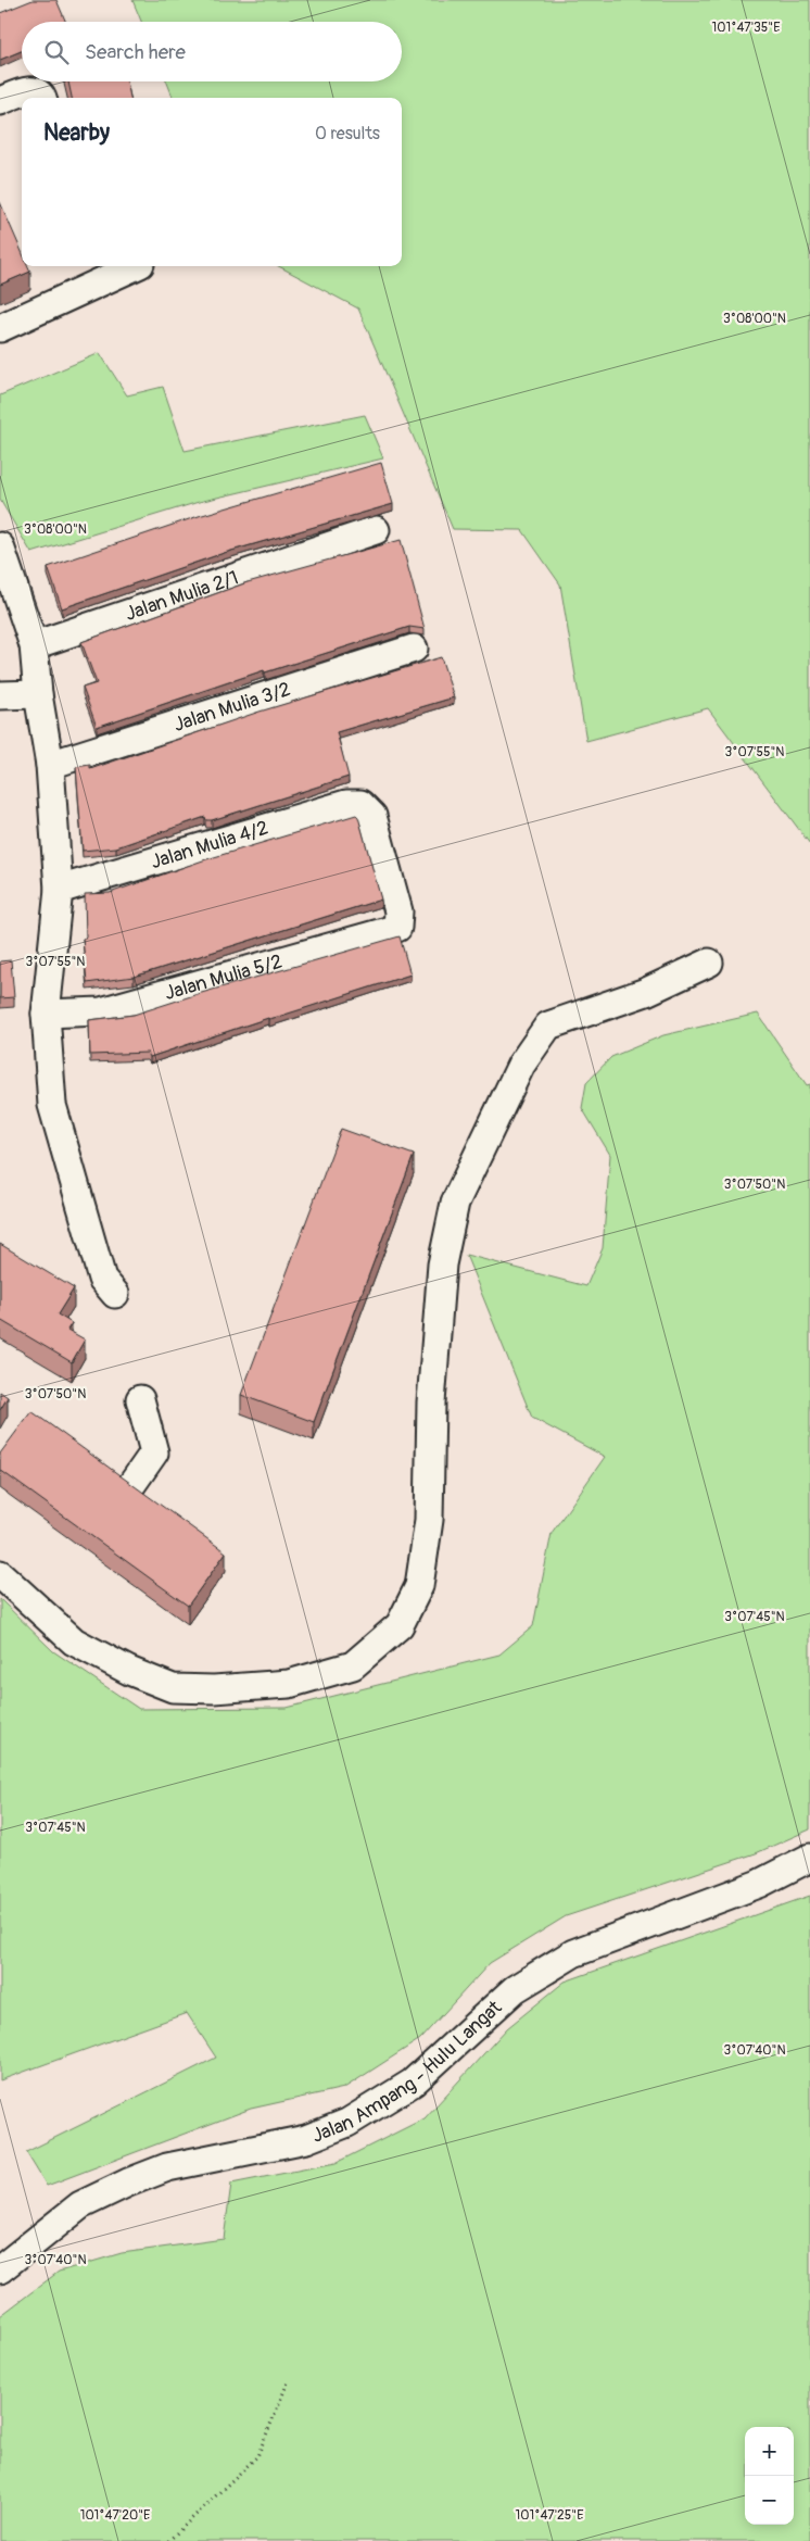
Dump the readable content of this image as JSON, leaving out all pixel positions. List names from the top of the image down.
{
  "streets": {
    "street": [
      "Jalan Mulia 2/1",
      "Jalan Mulia 3/2",
      "Jalan Mulia 4/2",
      "Jalan Mulia 5/2",
      "Jalan Ampang - Hulu Langat"
    ]
  },
  "crossings": [
    ["Jalan Mulia 4/2", "Jalan Mulia 5/2"]
  ],
  "page": {
    "search": "Search here",
    "heading": ["Nearby", "0 results"],
    "map_buttons": ["+", "−"]
  },
  "coordinates": [
    "101°47'35\"E",
    "3°08'00\"N",
    "3°07'55\"N",
    "3°07'50\"N",
    "3°07'45\"N",
    "3°07'40\"N",
    "101°47'20\"E",
    "101°47'25\"E"
  ]
}
